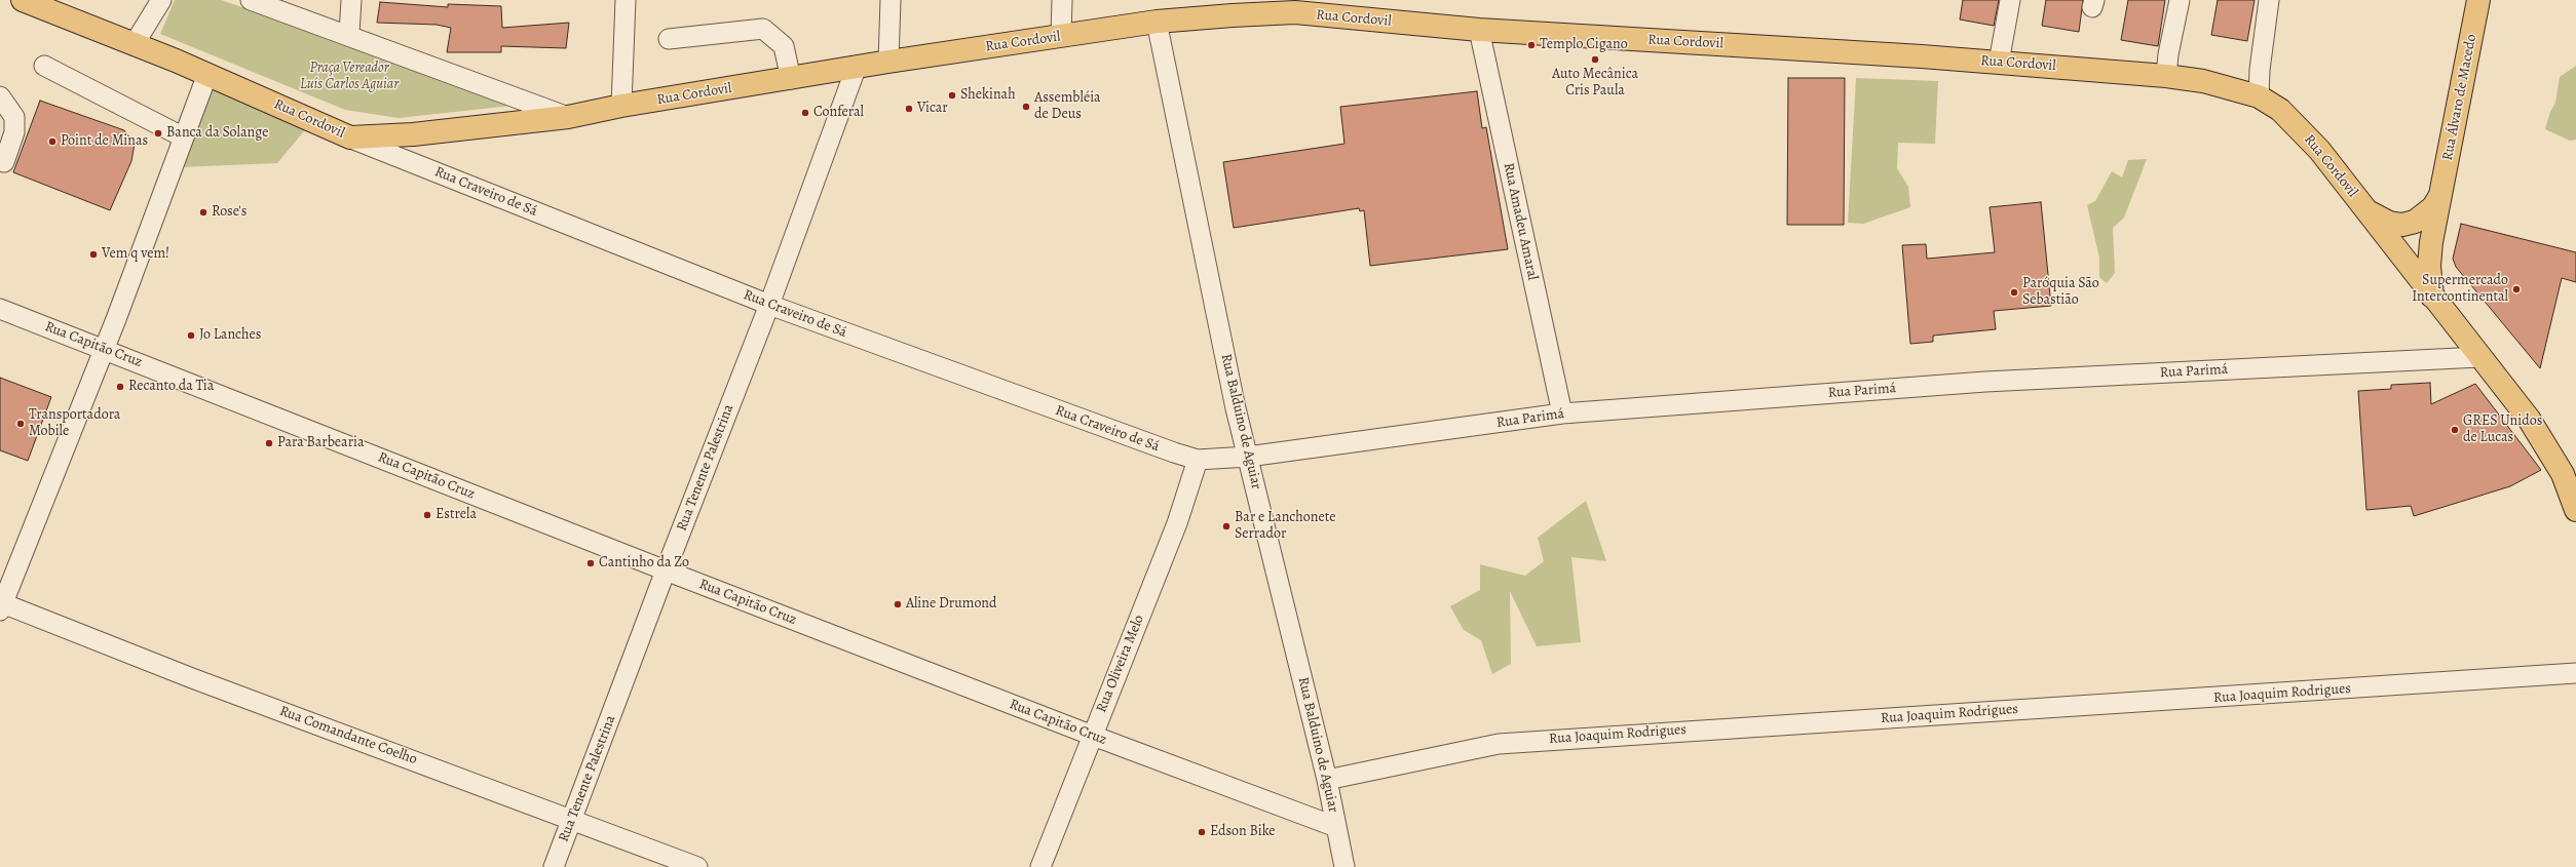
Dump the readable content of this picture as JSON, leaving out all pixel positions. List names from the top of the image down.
{
  "streets": {
    "main road": ["Rua Cordovil", "Rua Álvaro de Macedo"],
    "street": [
      "Rua Craveiro de Sá",
      "Rua Amadeu Amaral",
      "Rua Capitão Cruz",
      "Rua Parimá",
      "Rua Balduino de Aguiar",
      "Rua Tenente Palestrina",
      "Rua Oliveira Melo",
      "Rua Joaquim Rodrigues",
      "Rua Comandante Coelho"
    ]
  },
  "crossings": [
    ["Rua Cordovil", "Rua Álvaro de Macedo"],
    ["Rua Cordovil", "Rua Craveiro de Sá"],
    ["Rua Cordovil", "Rua Amadeu Amaral"],
    ["Rua Cordovil", "Rua Parimá"],
    ["Rua Cordovil", "Rua Balduino de Aguiar"],
    ["Rua Cordovil", "Rua Tenente Palestrina"],
    ["Rua Craveiro de Sá", "Rua Parimá"],
    ["Rua Craveiro de Sá", "Rua Balduino de Aguiar"],
    ["Rua Craveiro de Sá", "Rua Tenente Palestrina"],
    ["Rua Craveiro de Sá", "Rua Oliveira Melo"],
    ["Rua Amadeu Amaral", "Rua Parimá"],
    ["Rua Capitão Cruz", "Rua Balduino de Aguiar"],
    ["Rua Capitão Cruz", "Rua Tenente Palestrina"],
    ["Rua Capitão Cruz", "Rua Oliveira Melo"],
    ["Rua Parimá", "Rua Balduino de Aguiar"],
    ["Rua Balduino de Aguiar", "Rua Joaquim Rodrigues"],
    ["Rua Tenente Palestrina", "Rua Comandante Coelho"]
  ],
  "parks": ["Praça Vereador Luís Carlos Aguiar"],
  "places": [
    "Templo Cigano",
    "Auto Mecânica Cris Paula",
    "Shekinah",
    "Assembléia de Deus",
    "Vicar",
    "Conferal",
    "Banca da Solange",
    "Point de Minas",
    "Rose's",
    "Vem q vem!",
    "Supermercado Intercontinental",
    "Paróquia São Sebastião",
    "Jo Lanches",
    "Recanto da Tia",
    "Transportadora Mobile",
    "GRES Unidos de Lucas",
    "Para Barbearia",
    "Estrela",
    "Bar e Lanchonete Serrador",
    "Cantinho da Zo",
    "Aline Drumond",
    "Edson Bike"
  ]
}
